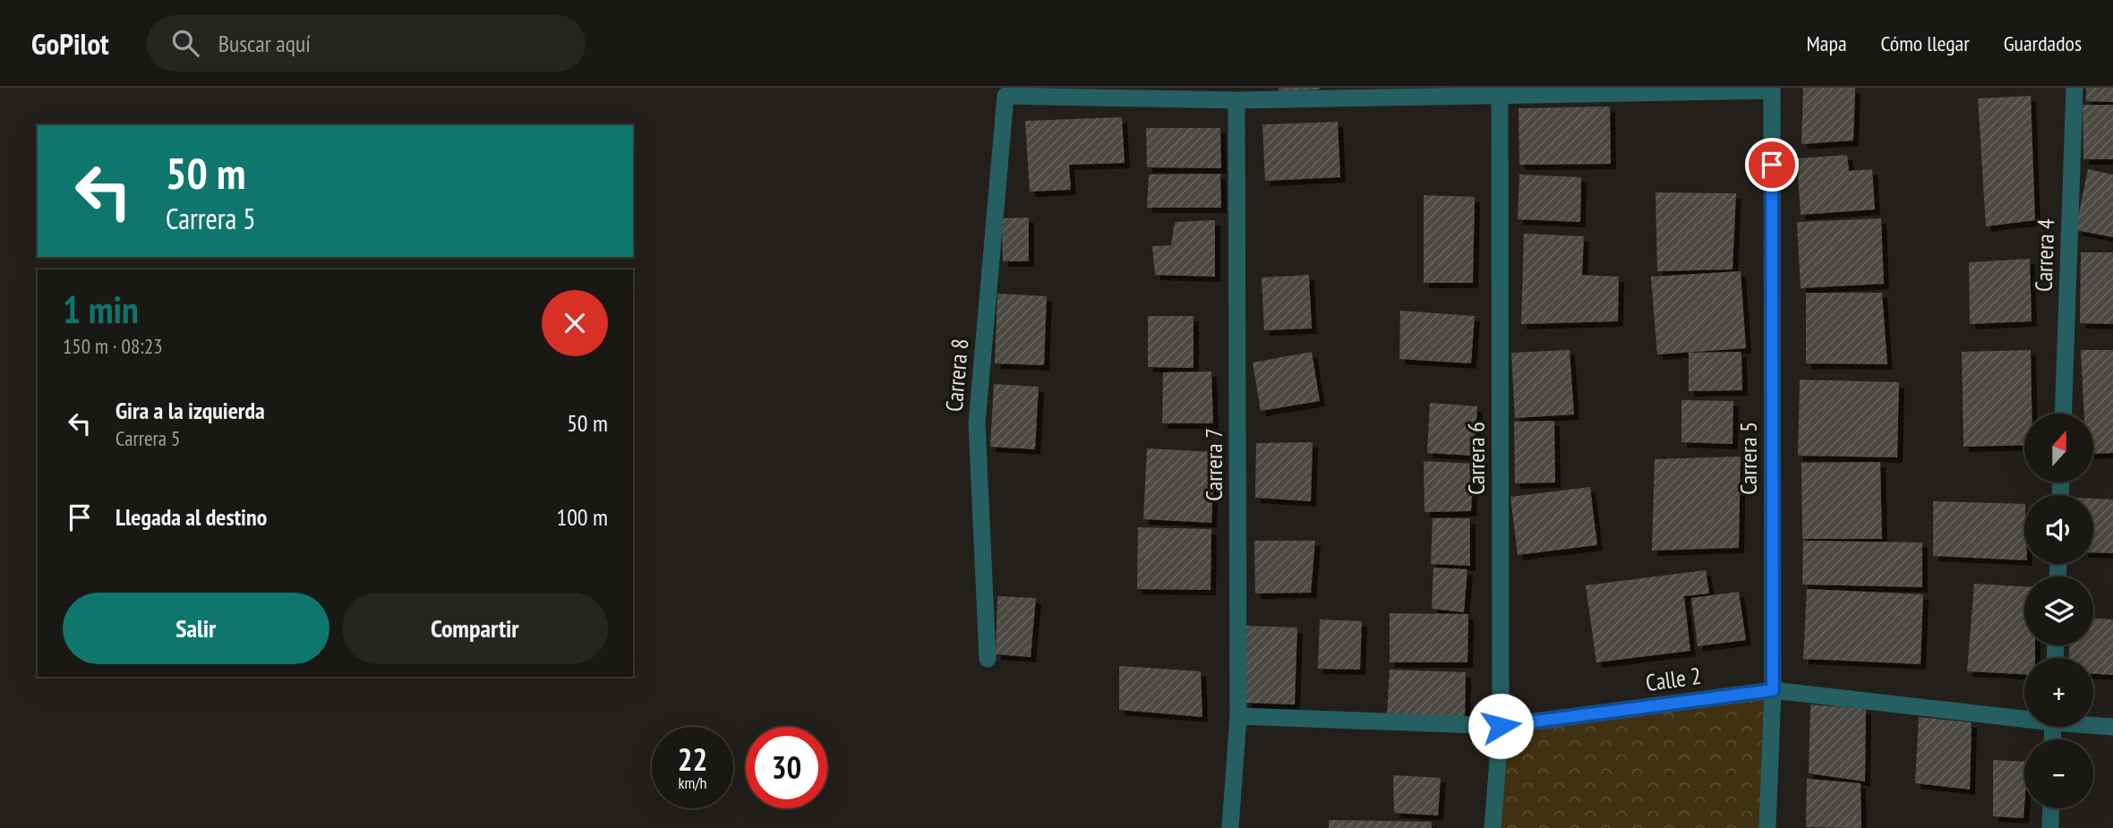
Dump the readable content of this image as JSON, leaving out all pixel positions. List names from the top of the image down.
{
  "streets": {
    "street": [
      "Carrera 4",
      "Carrera 8",
      "Carrera 6",
      "Carrera 5",
      "Carrera 7",
      "Calle 2"
    ]
  },
  "crossings": [
    ["Carrera 8", "Carrera 7"],
    ["Carrera 6", "Calle 2"],
    ["Carrera 5", "Calle 2"],
    ["Carrera 7", "Calle 2"]
  ],
  "north": "top",
  "page": {
    "header": "GoPilot",
    "search": "Buscar aquí",
    "nav": ["Mapa", "Cómo llegar", "Guardados"],
    "turn": ["50 m", "Carrera 5"],
    "heading": ["1 min", "150 m · 08:23"],
    "list": [
      {
        "name": "Gira a la izquierda",
        "note": "Carrera 5",
        "value": "50 m"
      },
      {
        "name": "Llegada al destino",
        "value": "100 m"
      }
    ],
    "map_buttons": ["+", "−"],
    "buttons": ["Salir", "Compartir"],
    "speed": "22 km/h",
    "limit": "30"
  }
}
